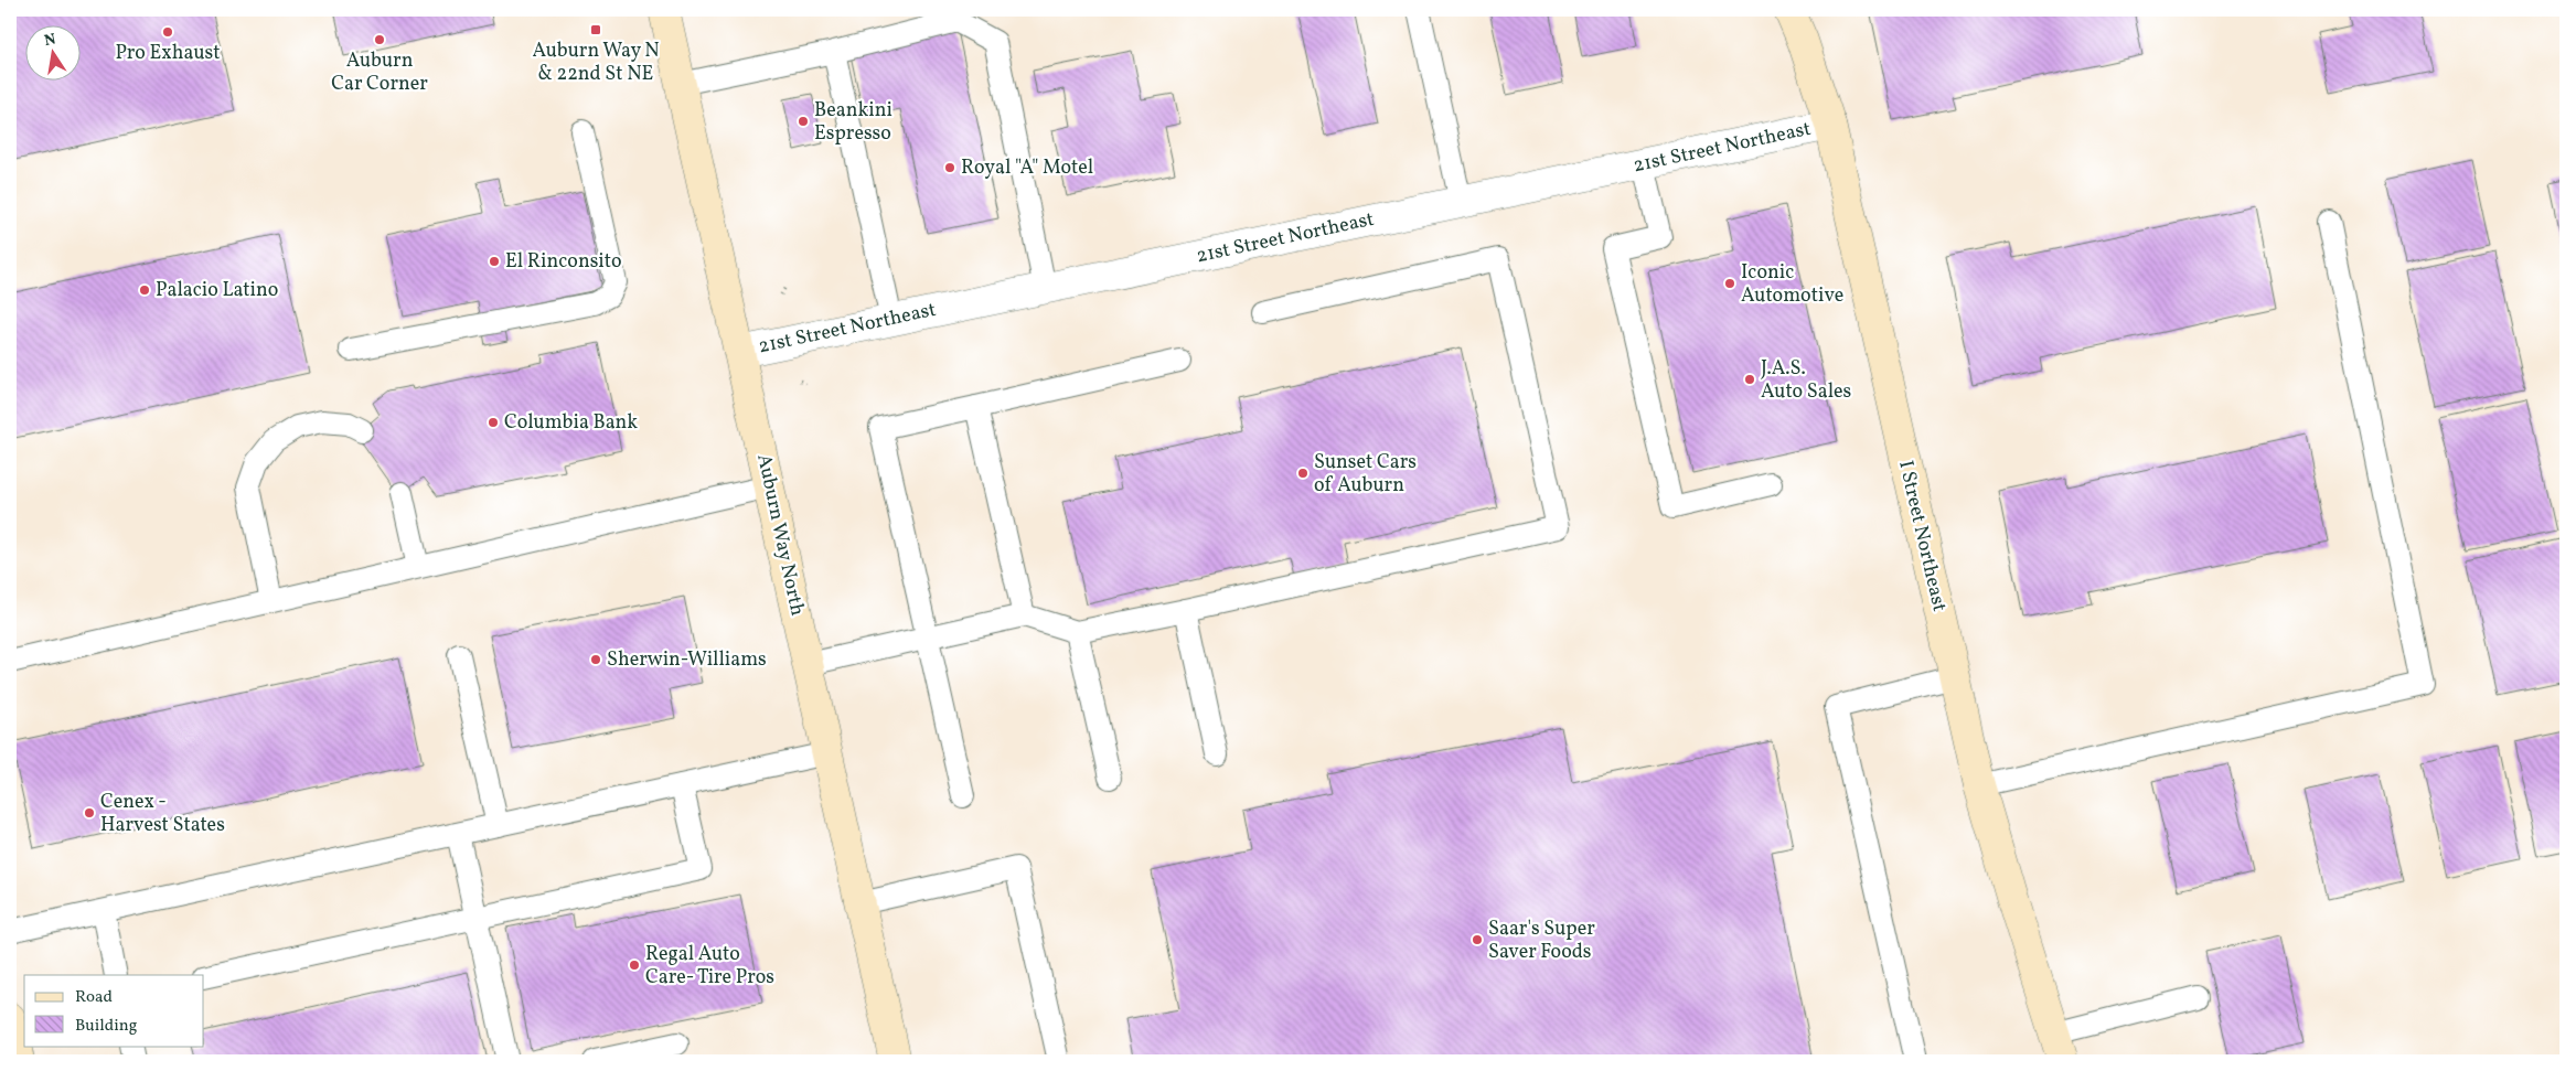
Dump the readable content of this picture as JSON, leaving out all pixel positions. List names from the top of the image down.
{
  "streets": {
    "street": ["21st Street Northeast", "Auburn Way North", "I Street Northeast"]
  },
  "crossings": [
    ["21st Street Northeast", "Auburn Way North"],
    ["21st Street Northeast", "I Street Northeast"]
  ],
  "places": {
    "transit": ["Auburn Way N & 22nd St NE"],
    "other": [
      "Pro Exhaust",
      "Auburn Car Corner",
      "Beankini Espresso",
      "Royal \"A\" Motel",
      "El Rinconsito",
      "Iconic Automotive",
      "Palacio Latino",
      "J.A.S. Auto Sales",
      "Columbia Bank",
      "Sunset Cars of Auburn",
      "Sherwin-Williams",
      "Cenex - Harvest States",
      "Saar's Super Saver Foods",
      "Regal Auto Care- Tire Pros"
    ]
  },
  "legend": ["Road", "Building"],
  "north": "top"
}
